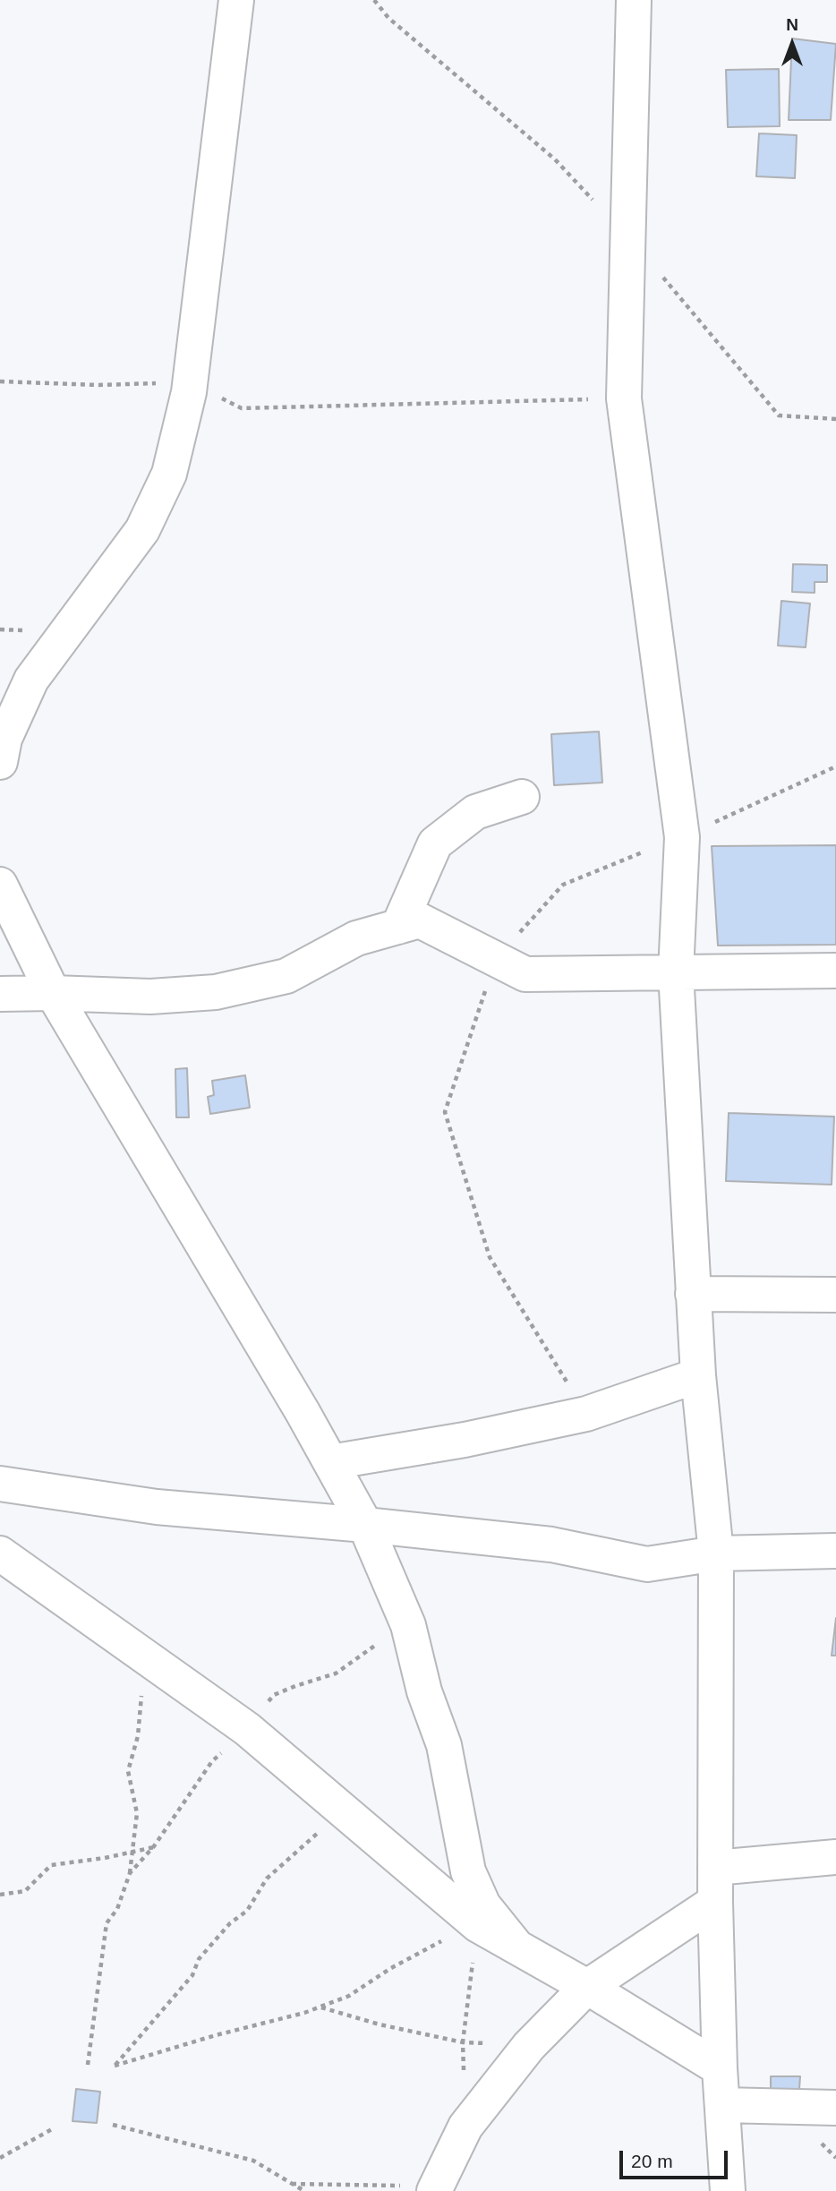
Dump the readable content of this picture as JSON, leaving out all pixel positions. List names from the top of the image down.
{
  "scale_bar": "20 m",
  "north": "top"
}
